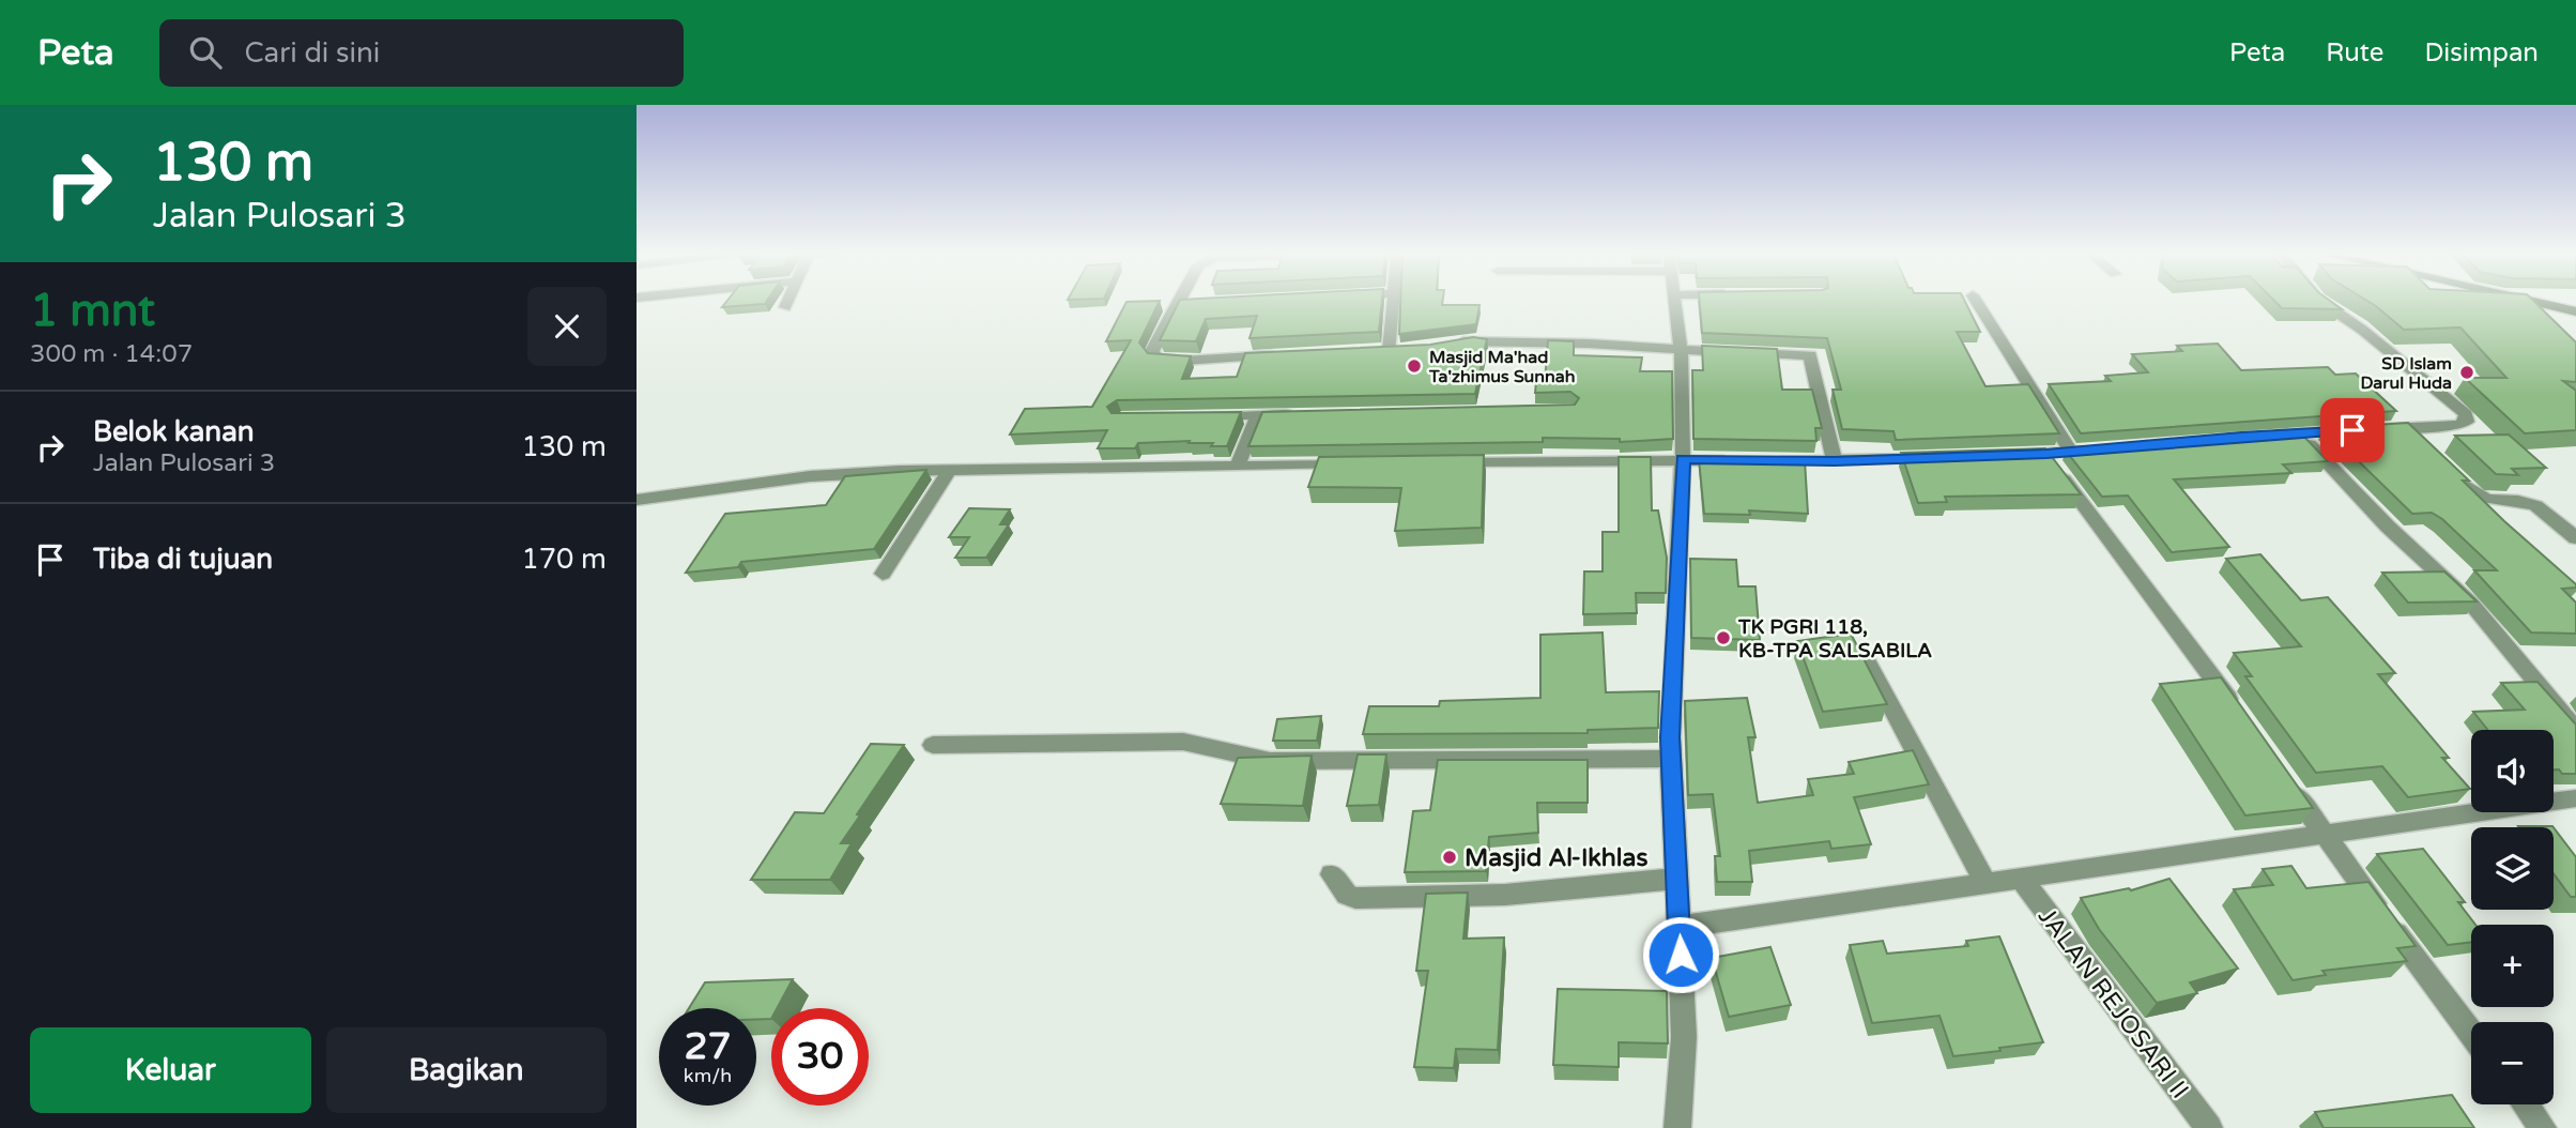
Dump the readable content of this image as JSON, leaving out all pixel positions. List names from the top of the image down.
{
  "streets": {
    "street": ["JALAN REJOSARI II"]
  },
  "places": [
    "Masjid Ma'had Ta'zhimus Sunnah",
    "SD Islam Darul Huda",
    "TK PGRI 118, KB-TPA SALSABILA",
    "Masjid Al-Ikhlas"
  ],
  "page": {
    "header": "Peta",
    "search": "Cari di sini",
    "nav": ["Peta", "Rute", "Disimpan"],
    "turn": ["130 m", "Jalan Pulosari 3"],
    "heading": ["1 mnt", "300 m · 14:07"],
    "list": [
      {
        "name": "Belok kanan",
        "note": "Jalan Pulosari 3",
        "value": "130 m"
      },
      {
        "name": "Tiba di tujuan",
        "value": "170 m"
      }
    ],
    "map_buttons": ["+", "−"],
    "speed": "27 km/h",
    "limit": "30",
    "buttons": ["Keluar", "Bagikan"]
  }
}
